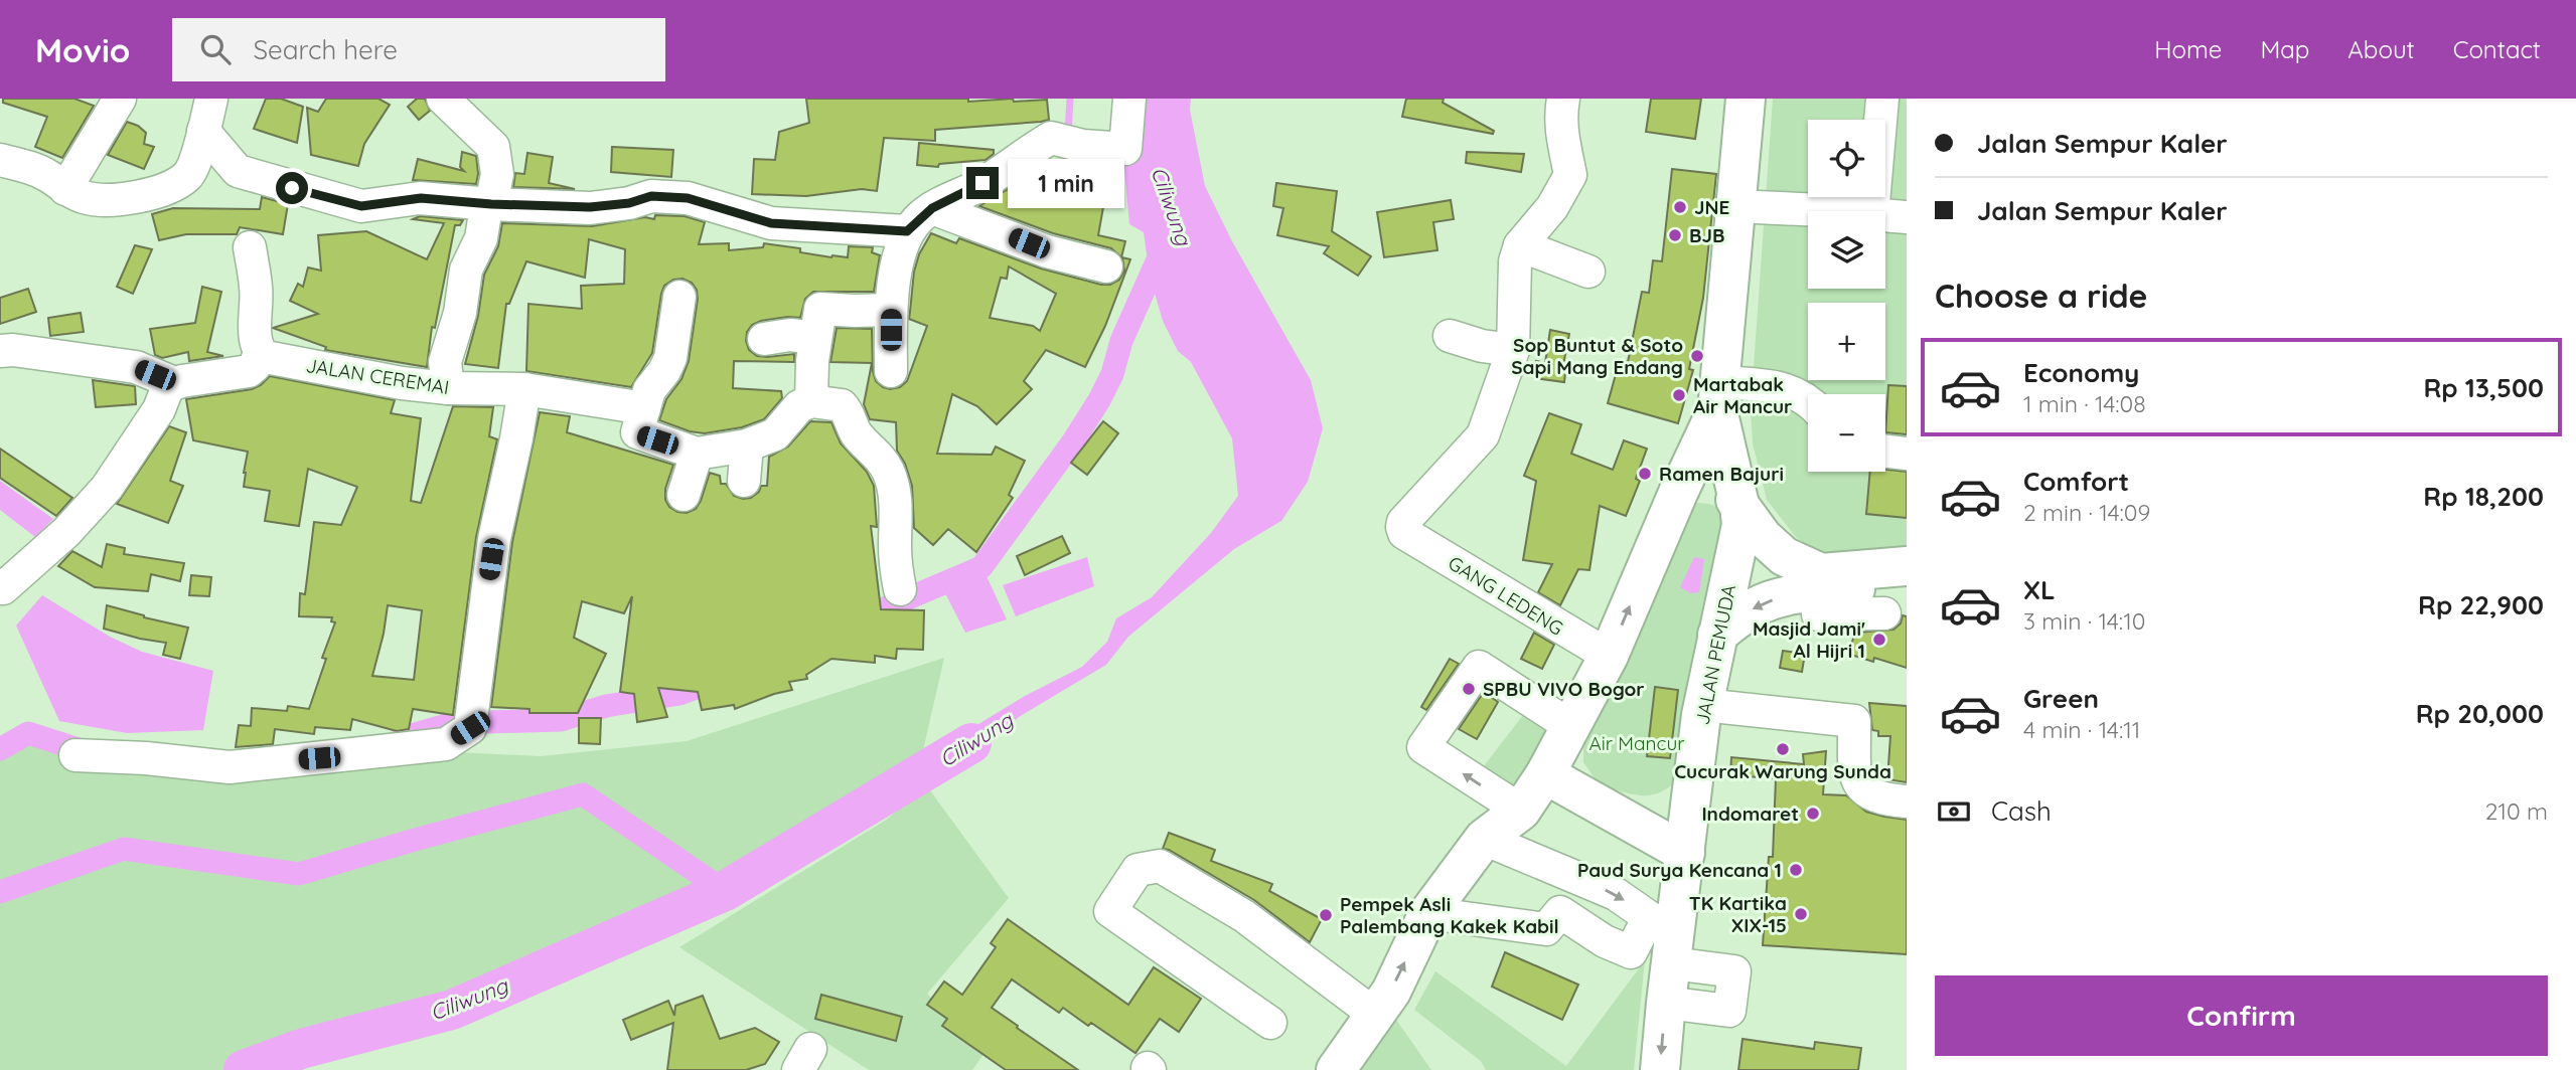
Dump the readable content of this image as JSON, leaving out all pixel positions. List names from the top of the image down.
{
  "streets": {
    "main road": ["JALAN PEMUDA"],
    "street": ["JALAN CEREMAI", "GANG LEDENG"]
  },
  "water": ["Ciliwung"],
  "parks": ["Air Mancur"],
  "places": [
    "JNE",
    "BJB",
    "Sop Buntut & Soto Sapi Mang Endang",
    "Martabak Air Mancur",
    "Ramen Bajuri",
    "Masjid Jami' Al Hijri 1",
    "SPBU VIVO Bogor",
    "Cucurak Warung Sunda",
    "Indomaret",
    "Paud Surya Kencana 1",
    "TK Kartika XIX-15",
    "Pempek Asli Palembang Kakek Kabil"
  ],
  "page": {
    "header": "Movio",
    "search": "Search here",
    "nav": [
      "Home",
      "Map",
      "About",
      "Contact"
    ],
    "banner": ["Jalan Sempur Kaler", "Jalan Sempur Kaler"],
    "map_buttons": ["+", "−"],
    "bubble": "1 min",
    "heading": "Choose a ride",
    "list": [
      {
        "name": "Economy",
        "note": "1 min · 14:08",
        "value": "Rp 13,500"
      },
      {
        "name": "Comfort",
        "note": "2 min · 14:09",
        "value": "Rp 18,200"
      },
      {
        "name": "XL",
        "note": "3 min · 14:10",
        "value": "Rp 22,900"
      },
      {
        "name": "Green",
        "note": "4 min · 14:11",
        "value": "Rp 20,000"
      }
    ],
    "pay": ["Cash", "210 m"],
    "buttons": "Confirm"
  }
}
